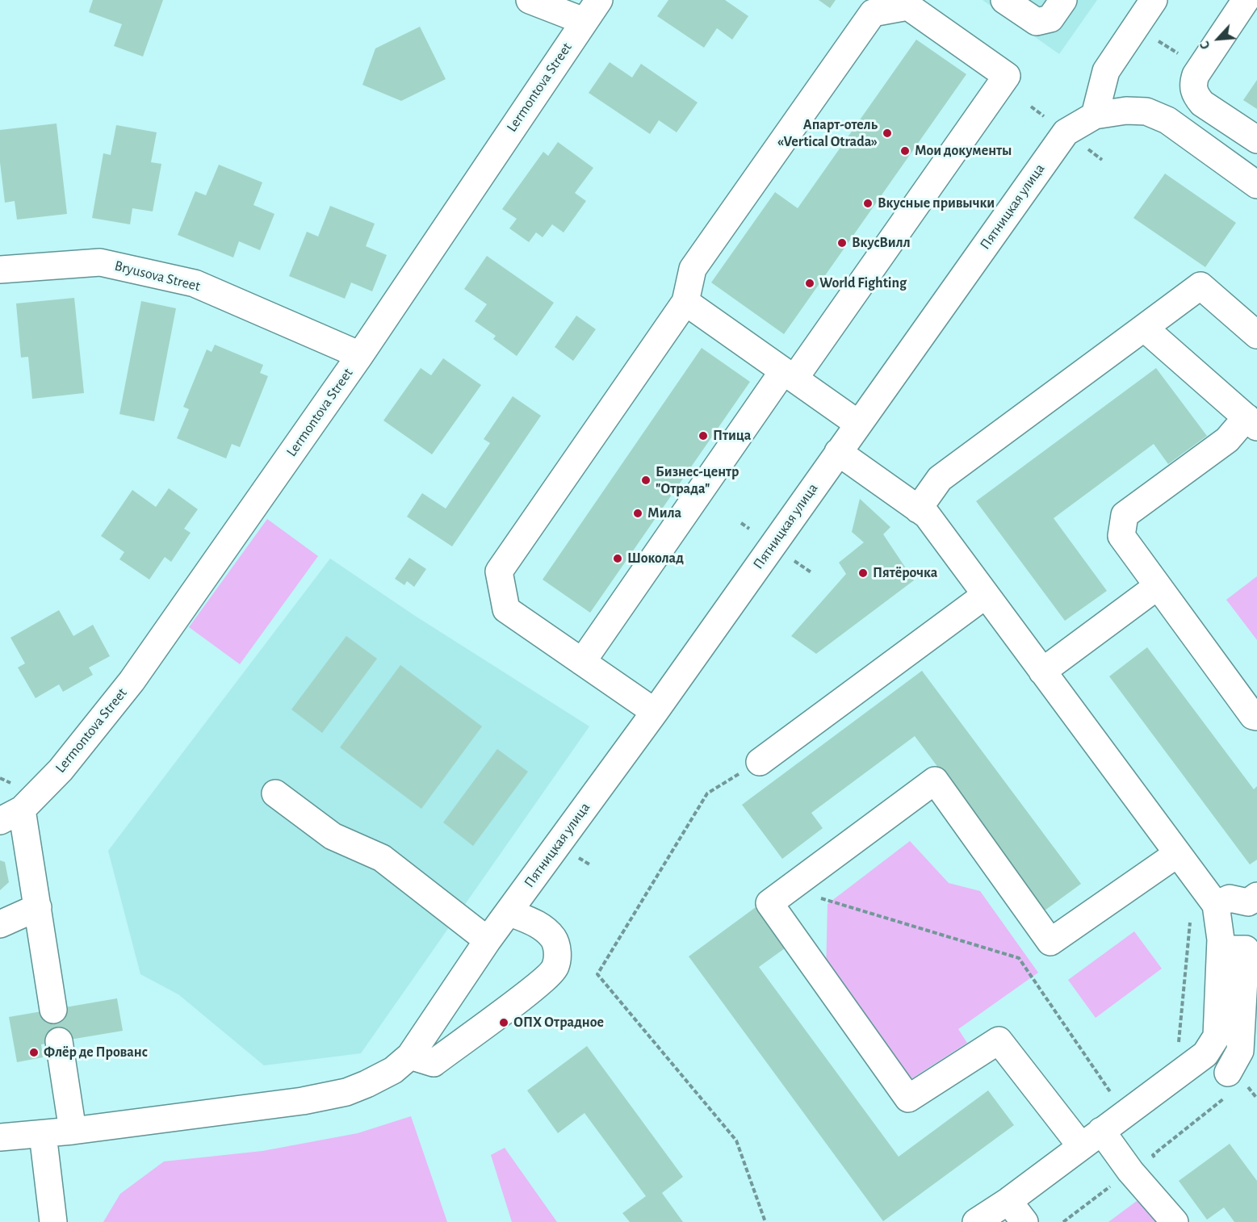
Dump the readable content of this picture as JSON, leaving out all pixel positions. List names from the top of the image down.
{
  "streets": {
    "street": ["Lermontova Street", "Пятницкая улица", "Bryusova Street"]
  },
  "crossings": [
    ["Lermontova Street", "Bryusova Street"]
  ],
  "places": [
    "Апарт-отель «Vertical Otrada»",
    "Мои документы",
    "Вкусные привычки",
    "ВкусВилл",
    "World Fighting",
    "Птица",
    "Бизнес-центр \"Отрада\"",
    "Мила",
    "Шоколад",
    "Пятёрочка",
    "ОПХ Отрадное",
    "Флёр де Прованс"
  ],
  "north": "bottom left"
}
